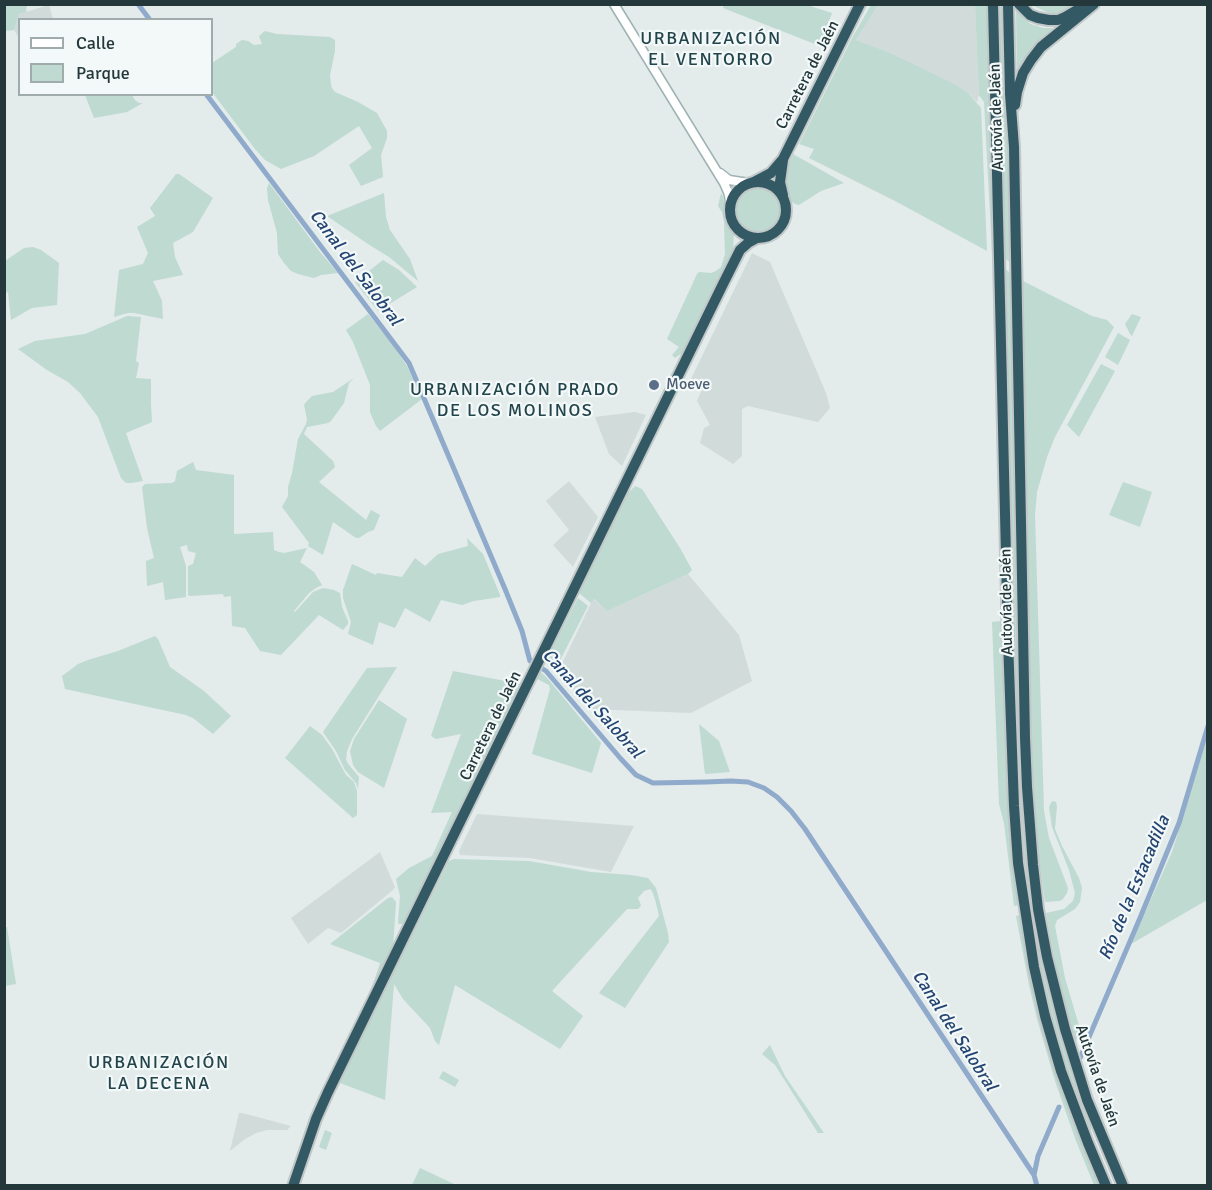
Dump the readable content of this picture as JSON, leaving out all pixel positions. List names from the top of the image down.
{
  "streets": {
    "highway": ["Carretera de Jaén", "Autovía de Jaén"]
  },
  "districts": ["URBANIZACIÓN EL VENTORRO", "URBANIZACIÓN PRADO DE LOS MOLINOS", "URBANIZACIÓN LA DECENA"],
  "water": ["Canal del Salobral", "Río de la Estacadilla"],
  "places": ["Moeve"],
  "legend": ["Calle", "Parque"]
}
